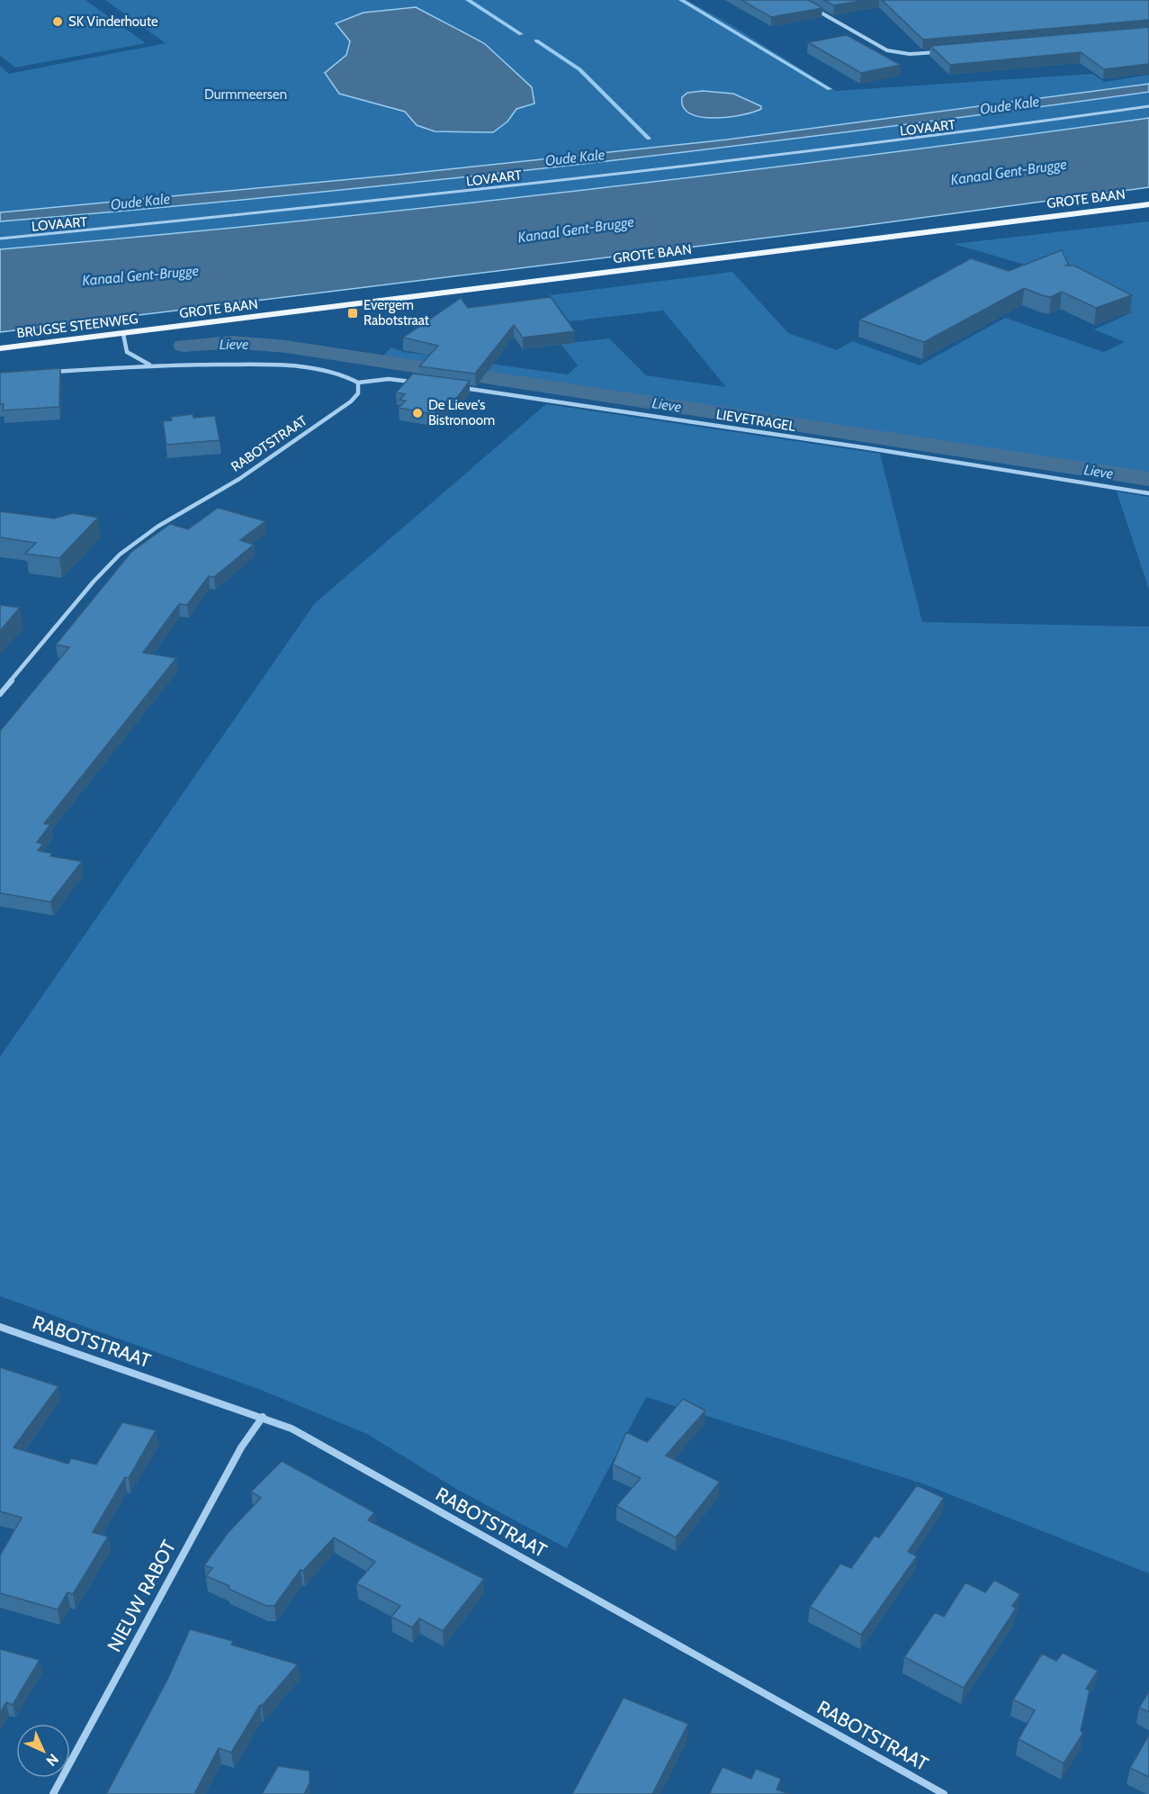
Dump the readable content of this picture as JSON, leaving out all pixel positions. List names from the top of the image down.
{
  "streets": {
    "main road": ["GROTE BAAN", "BRUGSE STEENWEG"],
    "street": ["LIEVETRAGEL", "RABOTSTRAAT", "NIEUW RABOT"],
    "lane": ["LOVAART"]
  },
  "crossings": [
    ["GROTE BAAN", "BRUGSE STEENWEG"],
    ["RABOTSTRAAT", "NIEUW RABOT"]
  ],
  "water": ["Oude Kale", "Kanaal Gent-Brugge", "Lieve"],
  "parks": ["Durmmeersen"],
  "places": {
    "other": ["SK Vinderhoute", "De Lieve's Bistronoom"],
    "transit": ["Evergem Rabotstraat"]
  },
  "north": "bottom right"
}
